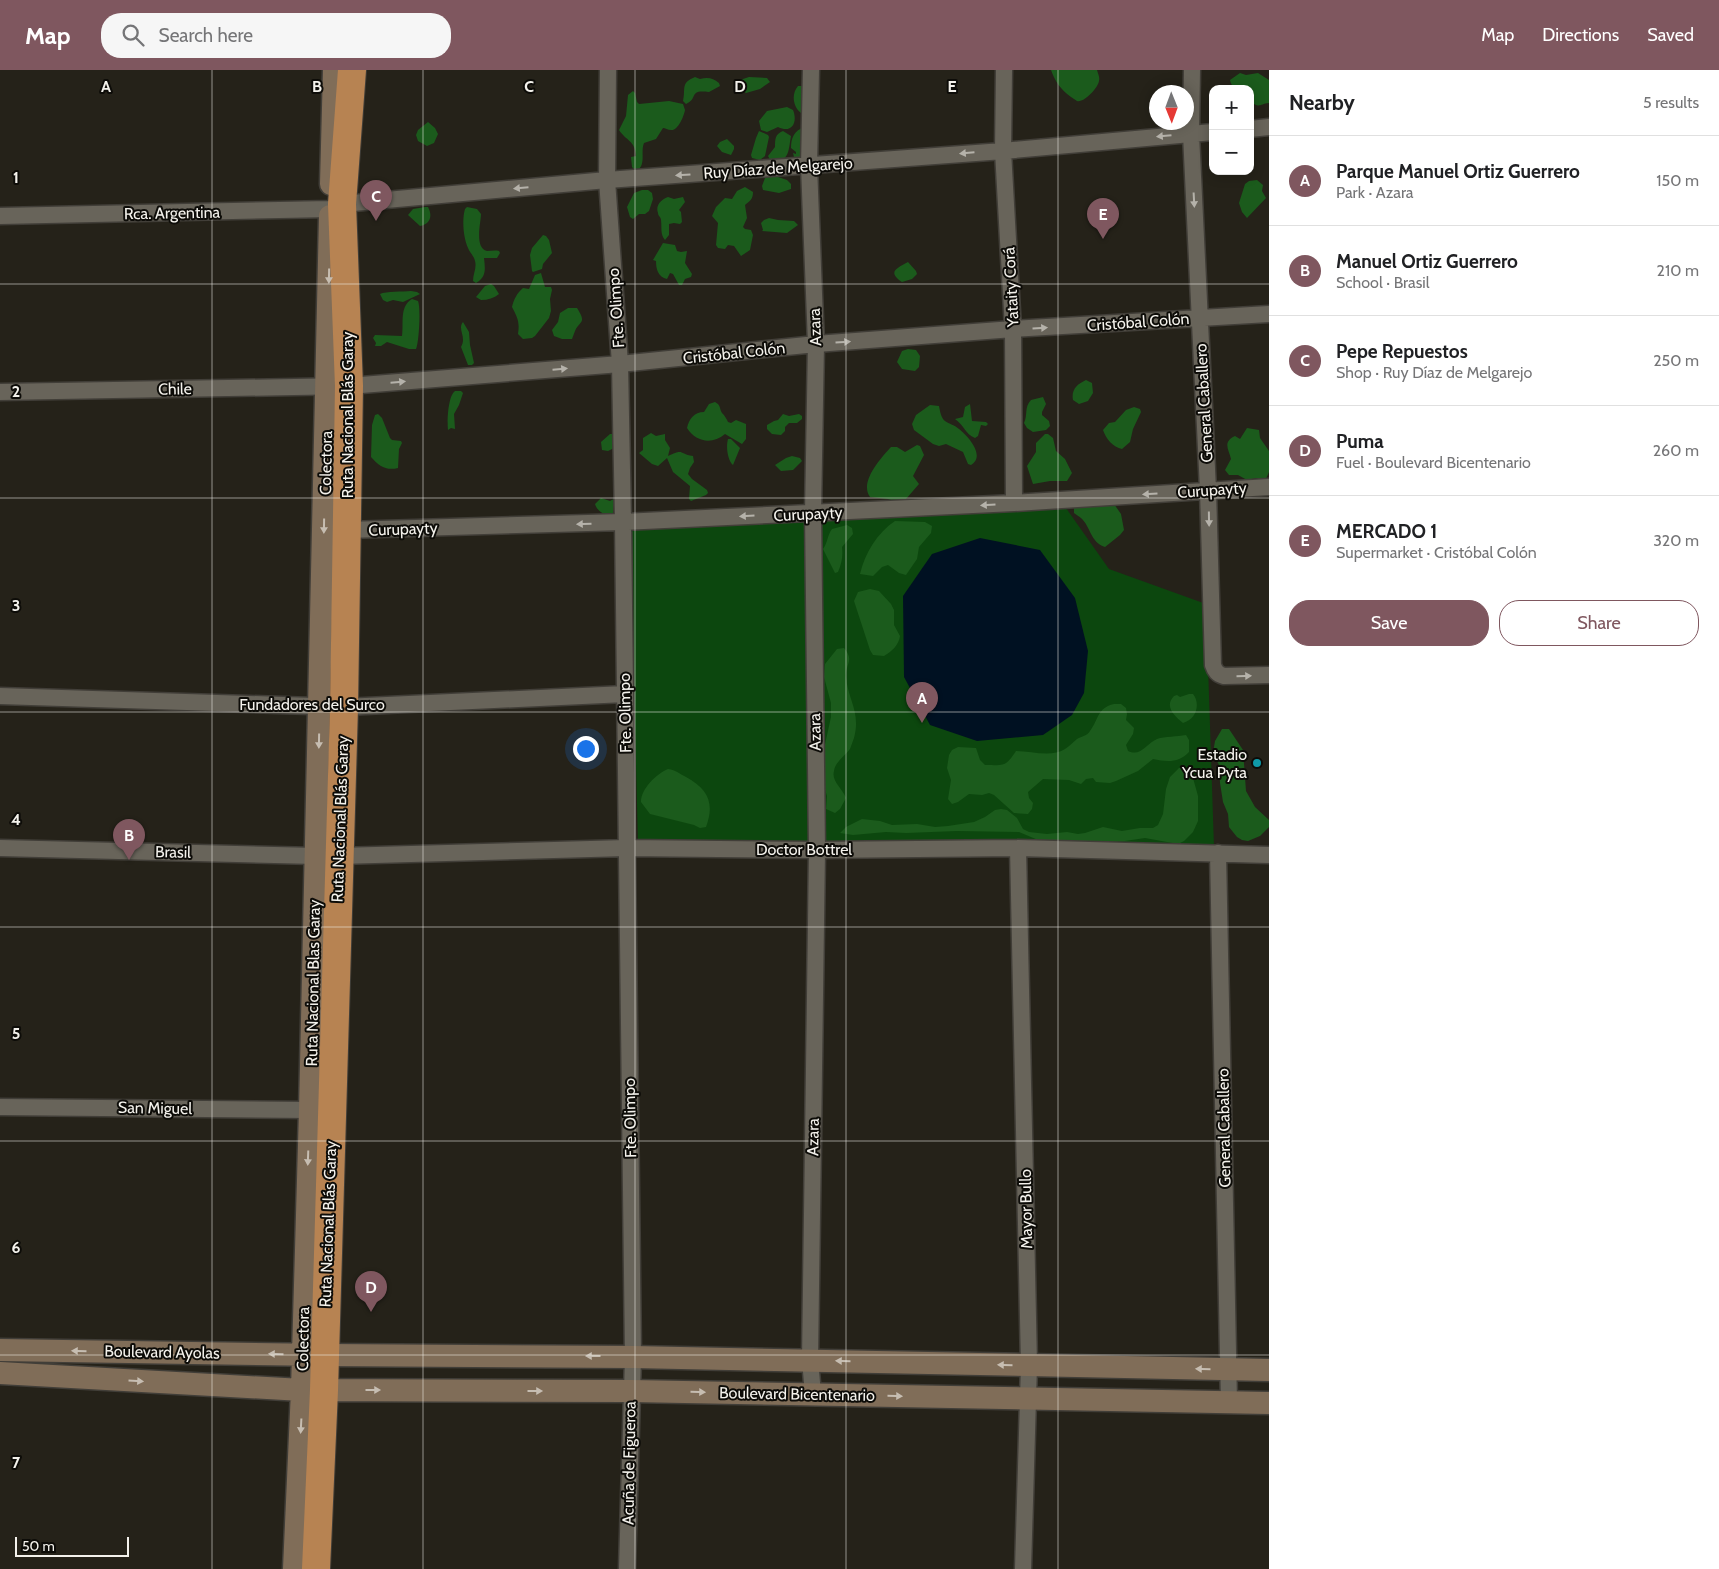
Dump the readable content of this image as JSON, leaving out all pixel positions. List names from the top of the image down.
{
  "streets": {
    "highway": ["Ruta Nacional Blás Garay"],
    "main road": [
      "Colectora",
      "Ruta Nacional Blas Garay",
      "Boulevard Ayolas",
      "Boulevard Bicentenario"
    ],
    "street": [
      "Ruy Díaz de Melgarejo",
      "Rca. Argentina",
      "Yataity Corá",
      "Fte. Olimpo",
      "Cristóbal Colón",
      "Azara",
      "Chile",
      "General Caballero",
      "Curupayty",
      "Fundadores del Surco",
      "Doctor Bottrel",
      "Brasil",
      "San Miguel",
      "Mayor Bullo",
      "Acuña de Figueroa"
    ]
  },
  "crossings": [
    ["Ruy Díaz de Melgarejo", "Rca. Argentina"],
    ["Ruy Díaz de Melgarejo", "Yataity Corá"],
    ["Ruy Díaz de Melgarejo", "Fte. Olimpo"],
    ["Ruy Díaz de Melgarejo", "Azara"],
    ["Ruy Díaz de Melgarejo", "General Caballero"],
    ["Ruy Díaz de Melgarejo", "Ruta Nacional Blás Garay"],
    ["Rca. Argentina", "Ruta Nacional Blás Garay"],
    ["Yataity Corá", "Cristóbal Colón"],
    ["Yataity Corá", "Curupayty"],
    ["Fte. Olimpo", "Cristóbal Colón"],
    ["Fte. Olimpo", "Curupayty"],
    ["Fte. Olimpo", "Fundadores del Surco"],
    ["Fte. Olimpo", "Doctor Bottrel"],
    ["Fte. Olimpo", "Boulevard Bicentenario"],
    ["Fte. Olimpo", "Acuña de Figueroa"],
    ["Cristóbal Colón", "Azara"],
    ["Cristóbal Colón", "Chile"],
    ["Cristóbal Colón", "General Caballero"],
    ["Cristóbal Colón", "Ruta Nacional Blás Garay"],
    ["Cristóbal Colón", "Colectora"],
    ["Azara", "Curupayty"],
    ["Azara", "Doctor Bottrel"],
    ["Azara", "Boulevard Bicentenario"],
    ["Chile", "Ruta Nacional Blás Garay"],
    ["Chile", "Colectora"],
    ["General Caballero", "Curupayty"],
    ["General Caballero", "Doctor Bottrel"],
    ["General Caballero", "Boulevard Bicentenario"],
    ["Ruta Nacional Blás Garay", "Colectora"],
    ["Ruta Nacional Blás Garay", "Curupayty"],
    ["Ruta Nacional Blás Garay", "Fundadores del Surco"],
    ["Ruta Nacional Blás Garay", "Doctor Bottrel"],
    ["Ruta Nacional Blás Garay", "Brasil"],
    ["Ruta Nacional Blás Garay", "Ruta Nacional Blas Garay"],
    ["Ruta Nacional Blás Garay", "Boulevard Ayolas"],
    ["Ruta Nacional Blás Garay", "Boulevard Bicentenario"],
    ["Colectora", "Fundadores del Surco"],
    ["Colectora", "Ruta Nacional Blas Garay"],
    ["Colectora", "San Miguel"],
    ["Colectora", "Boulevard Ayolas"],
    ["Colectora", "Boulevard Bicentenario"],
    ["Doctor Bottrel", "Brasil"],
    ["Doctor Bottrel", "Ruta Nacional Blas Garay"],
    ["Doctor Bottrel", "Mayor Bullo"],
    ["Brasil", "Ruta Nacional Blas Garay"],
    ["Ruta Nacional Blas Garay", "San Miguel"],
    ["Mayor Bullo", "Boulevard Bicentenario"],
    ["Boulevard Ayolas", "Boulevard Bicentenario"],
    ["Boulevard Bicentenario", "Acuña de Figueroa"]
  ],
  "one_way": [
    "Ruy Díaz de Melgarejo",
    "Cristóbal Colón",
    "Colectora",
    "Curupayty"
  ],
  "places": ["Estadio Ycua Pyta"],
  "scale_bar": "50 m",
  "north": "bottom",
  "page": {
    "header": "Map",
    "search": "Search here",
    "nav": ["Map", "Directions", "Saved"],
    "heading": ["Nearby", "5 results"],
    "map_buttons": ["+", "−"],
    "list": [
      {
        "mark": "A",
        "name": "Parque Manuel Ortiz Guerrero",
        "note": "Park · Azara",
        "value": "150 m"
      },
      {
        "mark": "B",
        "name": "Manuel Ortiz Guerrero",
        "note": "School · Brasil",
        "value": "210 m"
      },
      {
        "mark": "C",
        "name": "Pepe Repuestos",
        "note": "Shop · Ruy Díaz de Melgarejo",
        "value": "250 m"
      },
      {
        "mark": "D",
        "name": "Puma",
        "note": "Fuel · Boulevard Bicentenario",
        "value": "260 m"
      },
      {
        "mark": "E",
        "name": "MERCADO 1",
        "note": "Supermarket · Cristóbal Colón",
        "value": "320 m"
      }
    ],
    "pins": [
      "C",
      "E",
      "A",
      "B",
      "D"
    ],
    "buttons": ["Save", "Share"],
    "scale": "50 m"
  },
  "grid": {
    "columns": [
      "A",
      "B",
      "C",
      "D",
      "E"
    ],
    "rows": [
      "1",
      "2",
      "3",
      "4",
      "5",
      "6",
      "7"
    ]
  }
}
